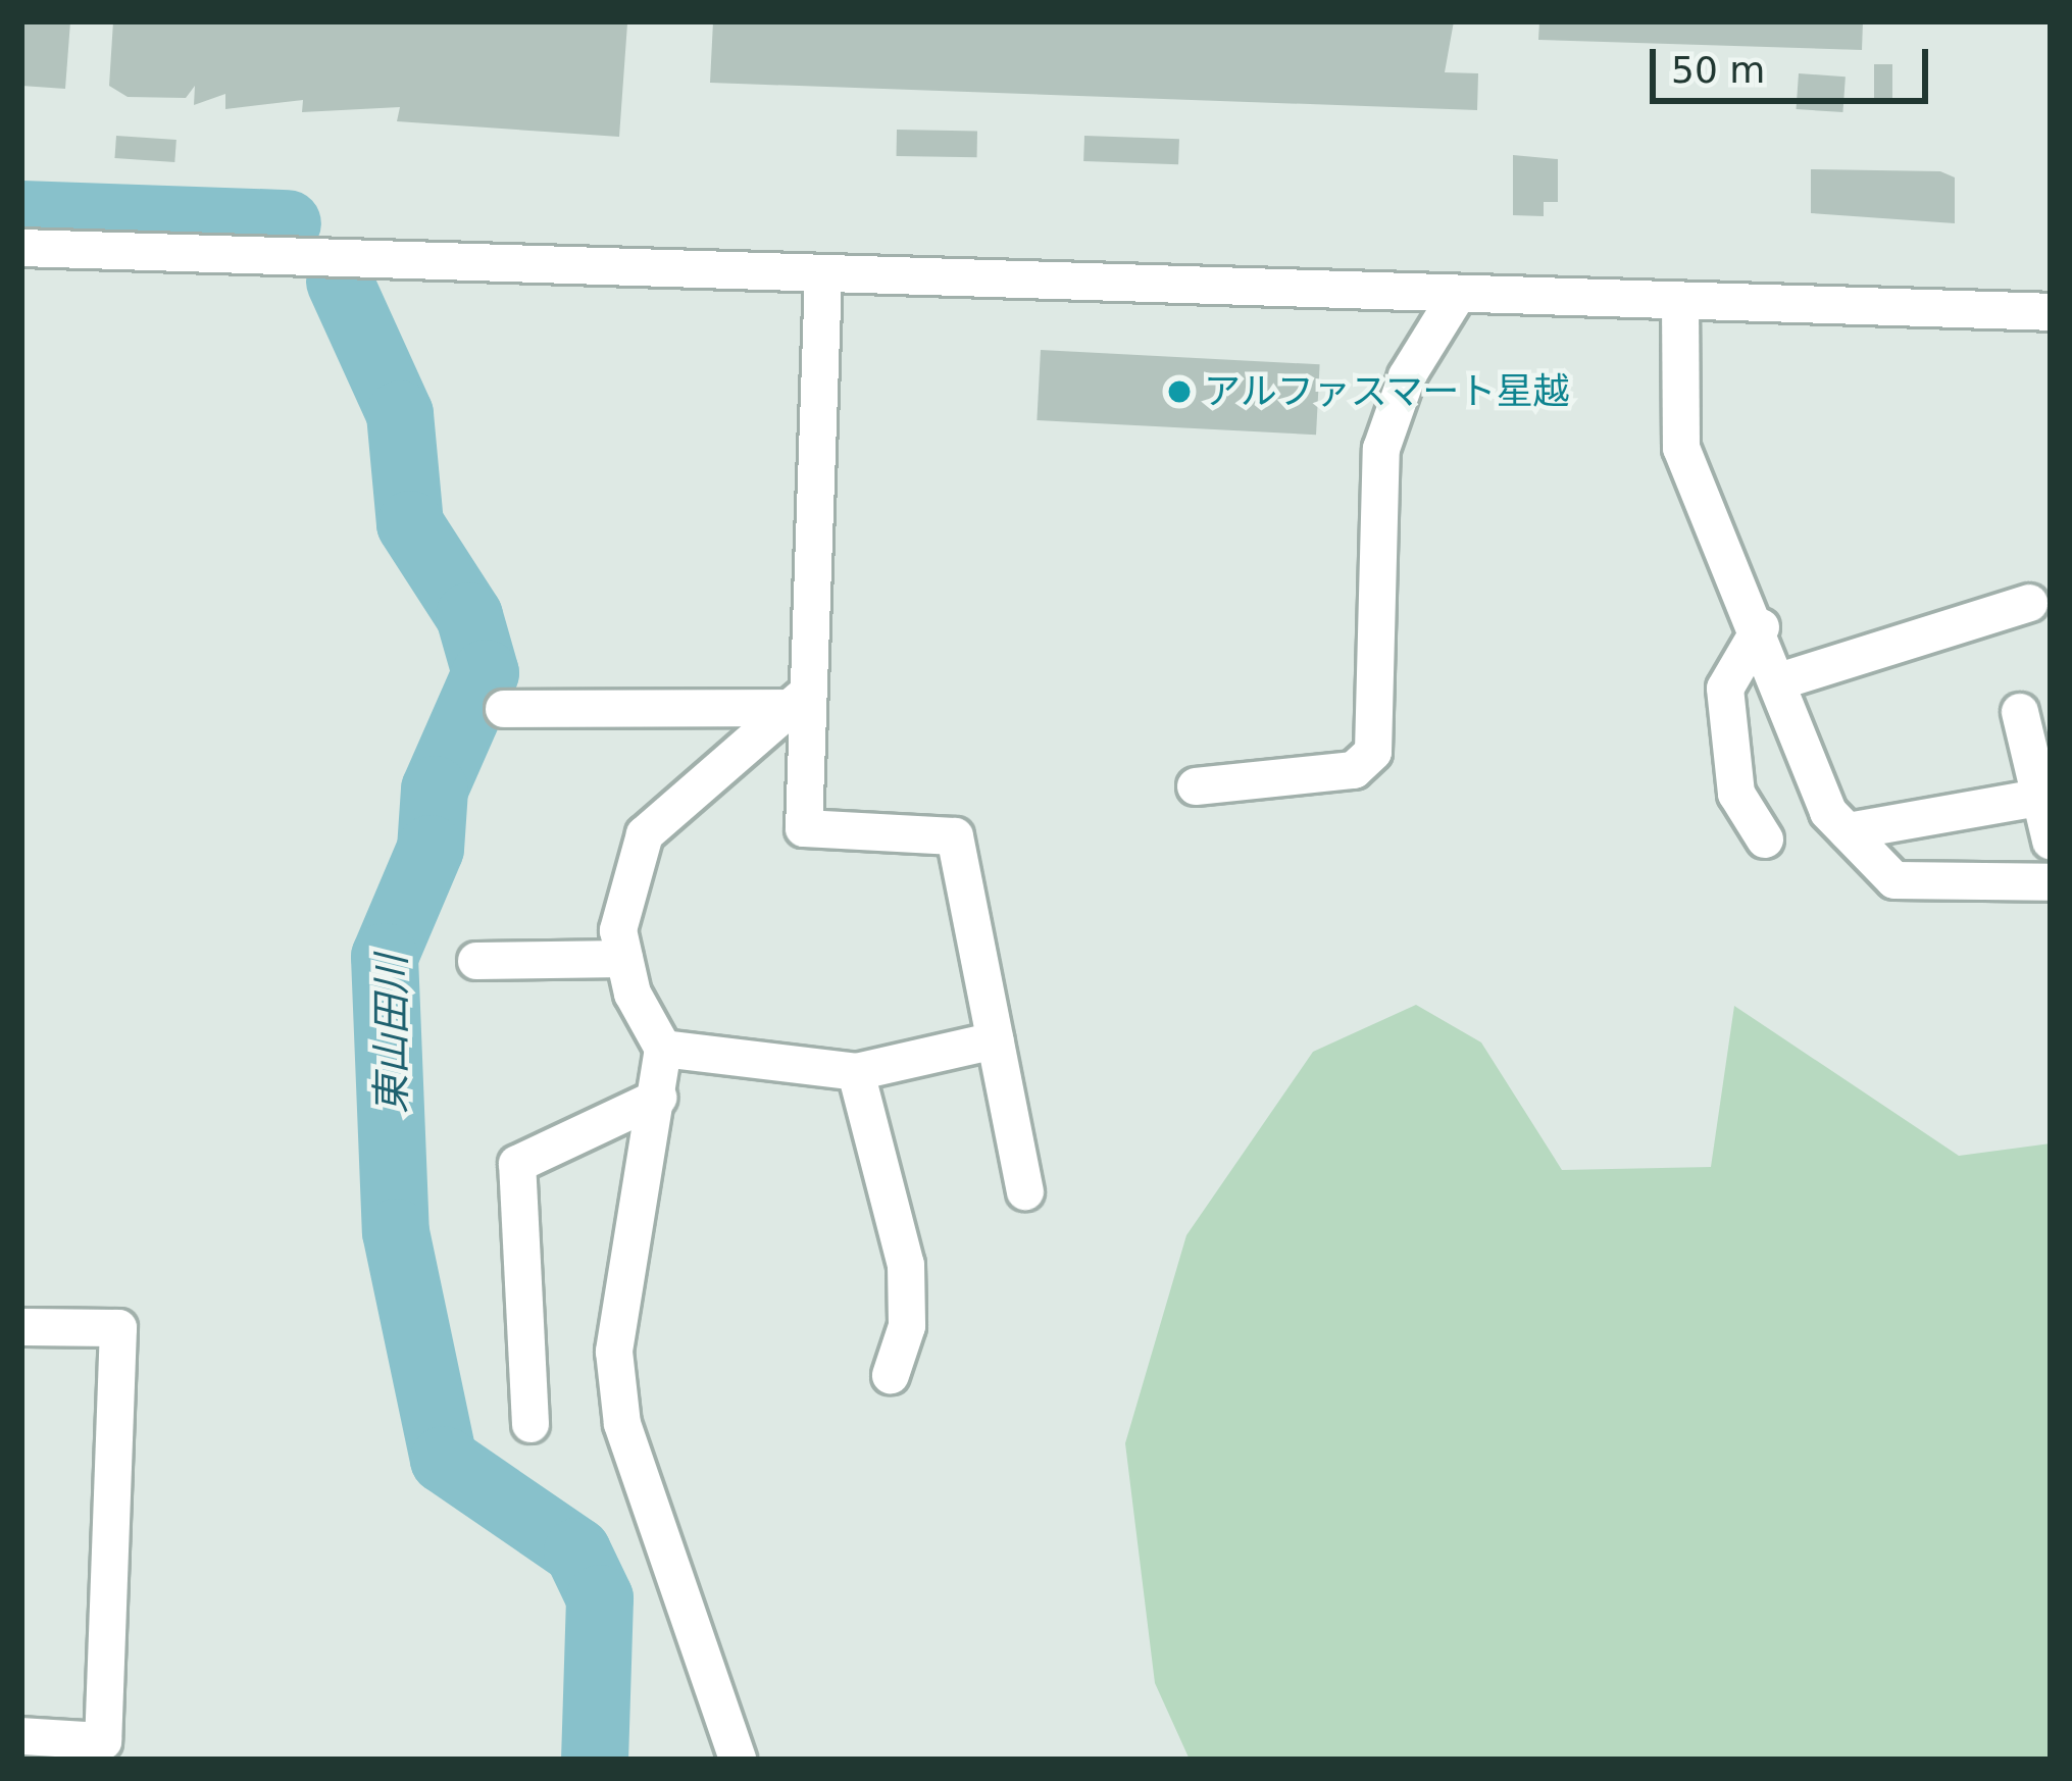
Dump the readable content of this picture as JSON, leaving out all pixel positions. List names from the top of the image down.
{
  "water": ["東山田川"],
  "places": ["アルファスマート星越"],
  "scale_bar": "50 m"
}
